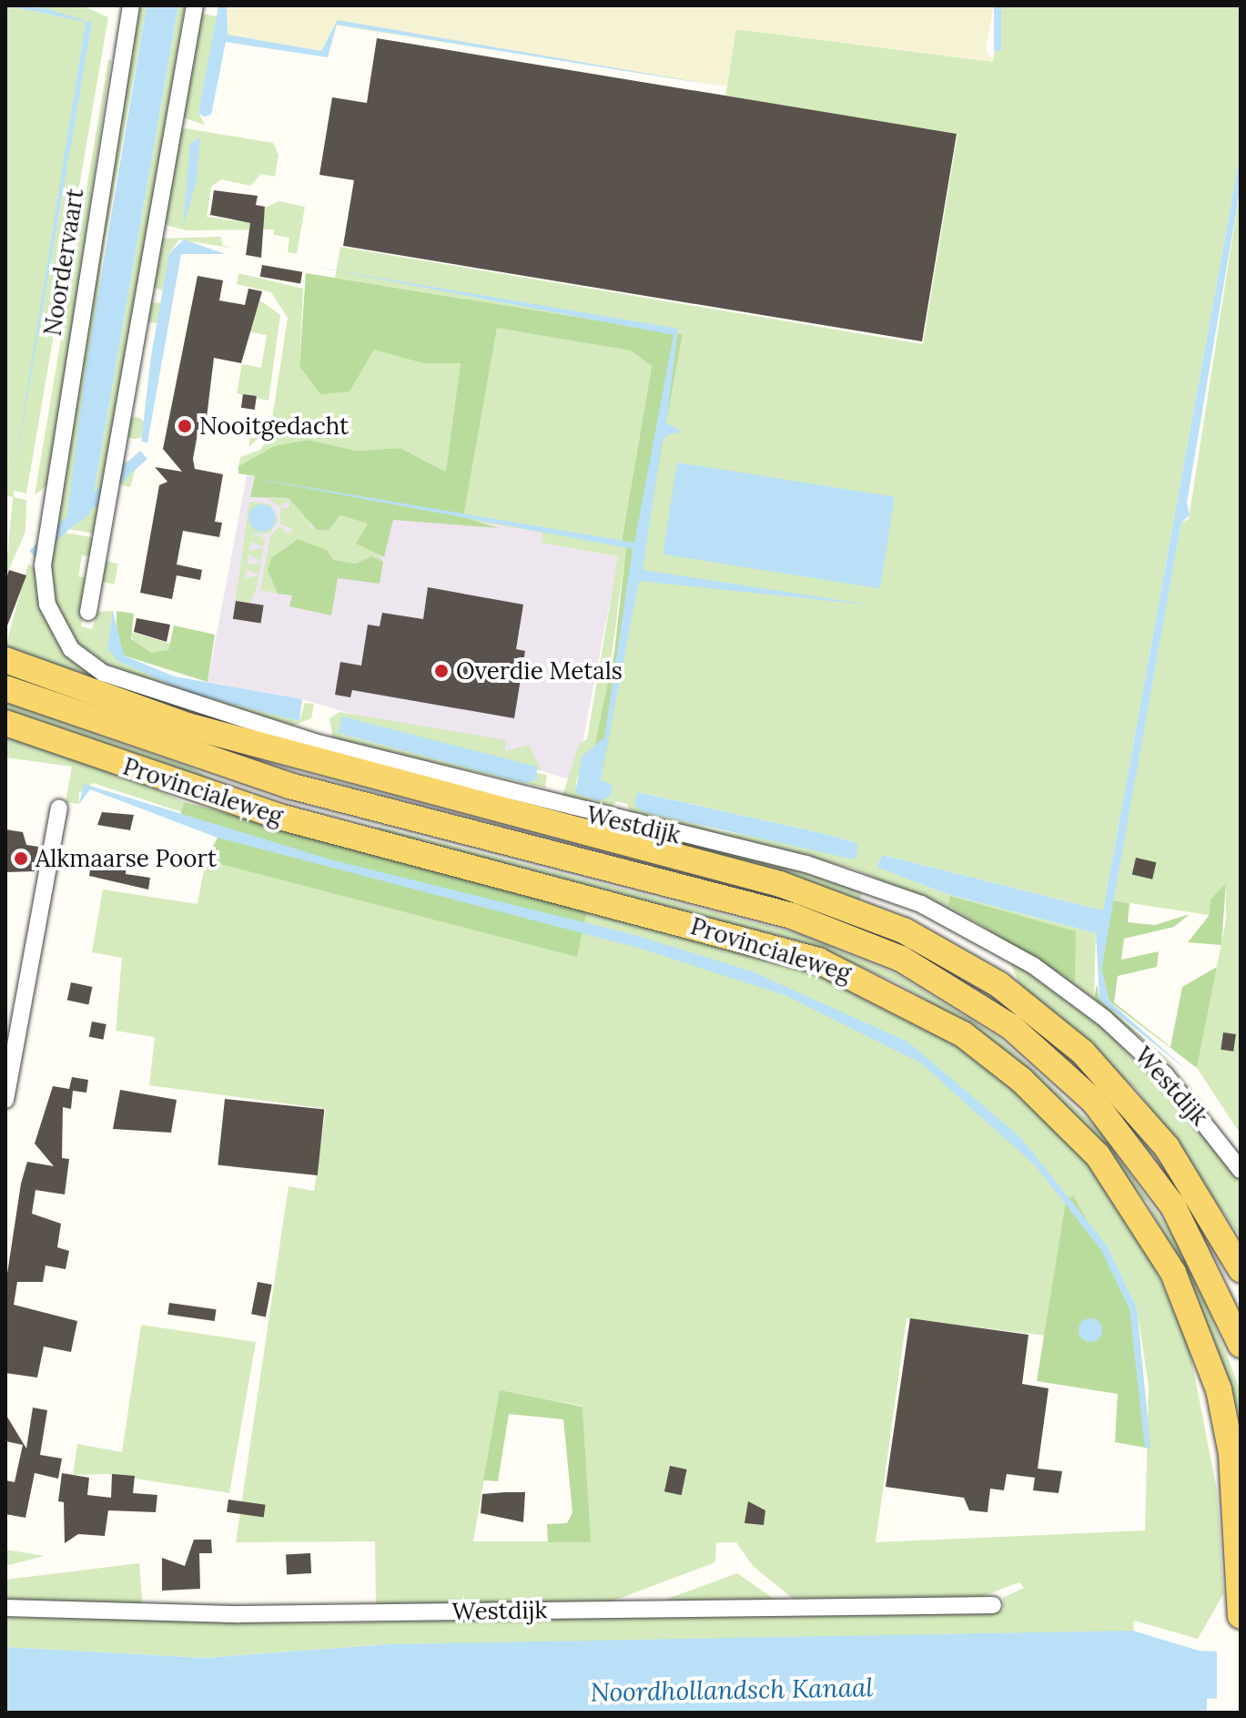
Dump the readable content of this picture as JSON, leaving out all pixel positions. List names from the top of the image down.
{
  "streets": {
    "main road": ["Provincialeweg", "Westdijk"],
    "street": ["Noordervaart"]
  },
  "crossings": [
    ["Noordervaart", "Westdijk"]
  ],
  "water": ["Noordhollandsch Kanaal"],
  "places": ["Nooitgedacht", "Overdie Metals", "Alkmaarse Poort"]
}
